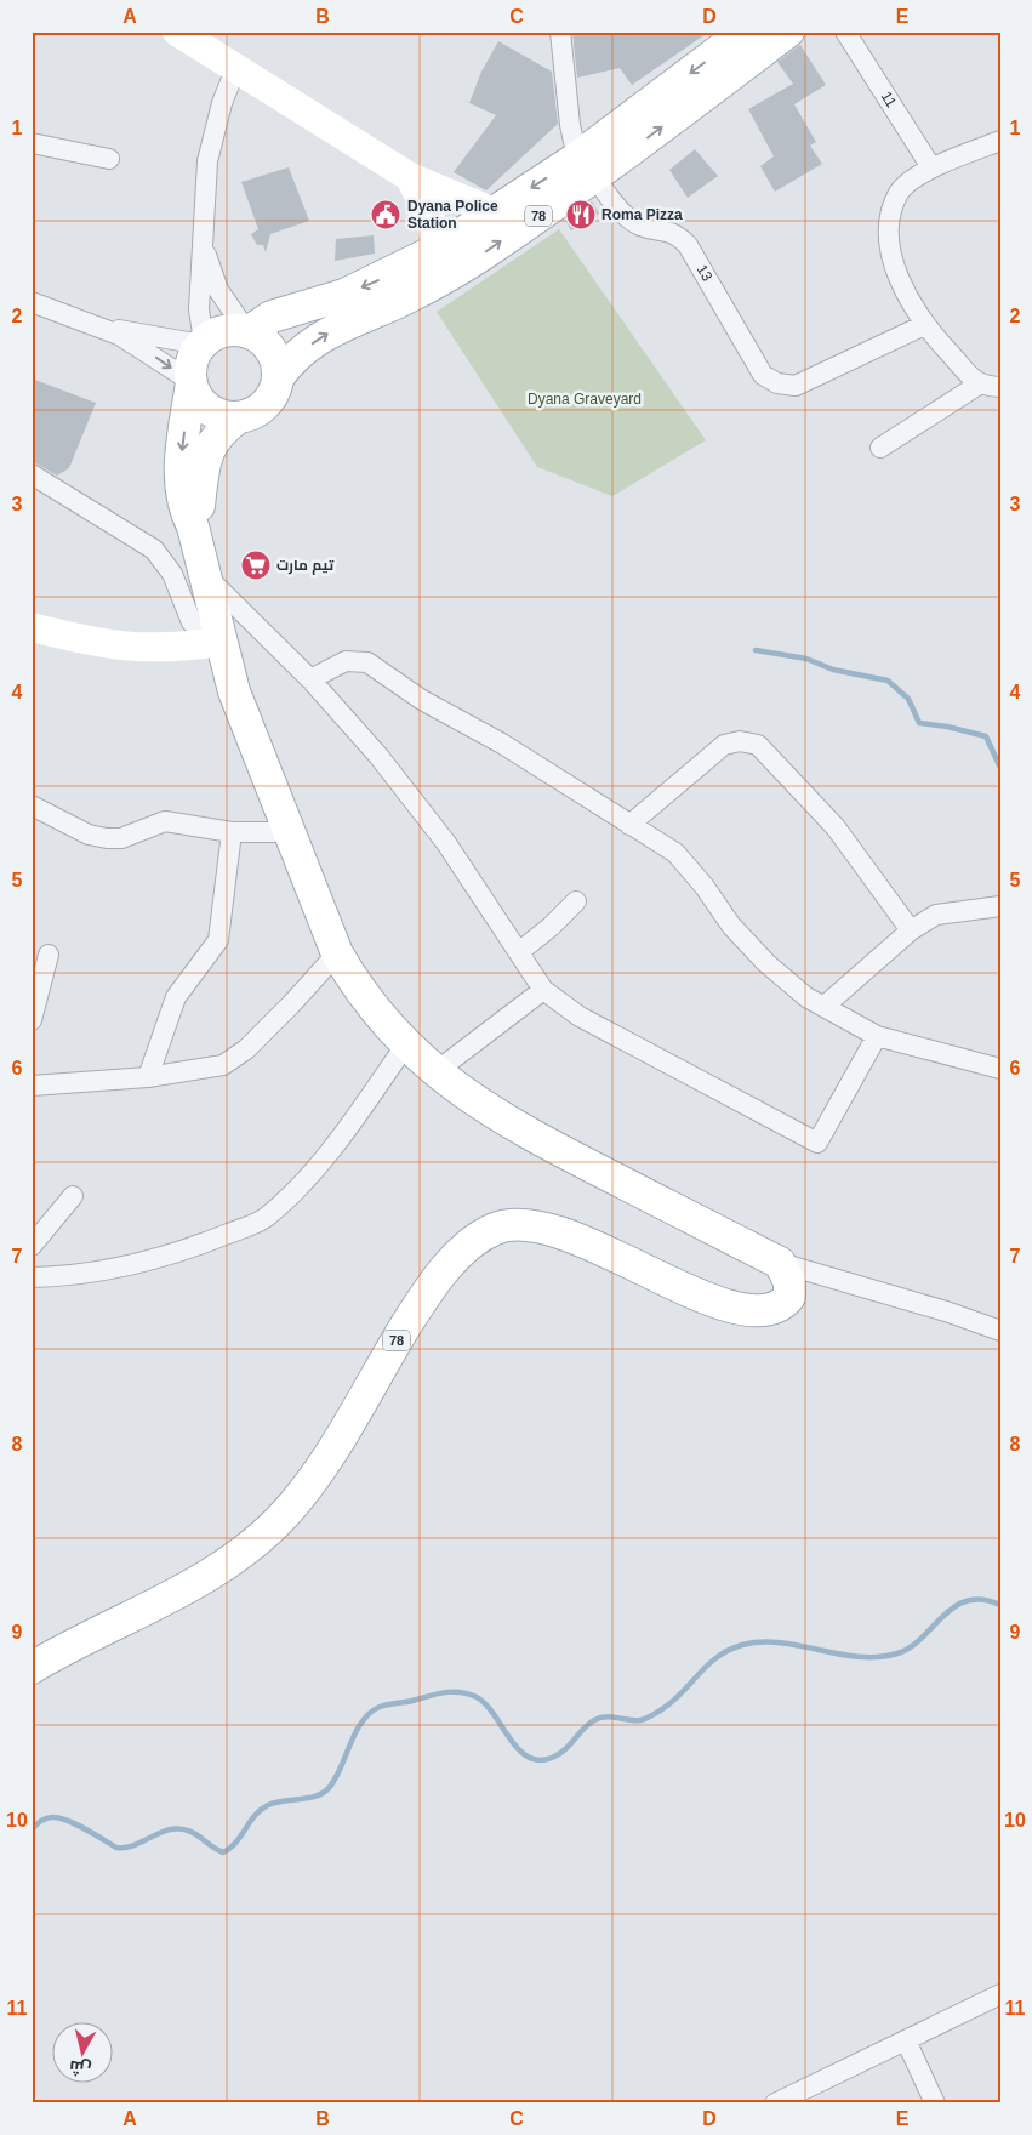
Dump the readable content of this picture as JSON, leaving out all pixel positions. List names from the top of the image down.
{
  "streets": {
    "main road": ["78"],
    "street": ["11", "13"]
  },
  "crossings": [
    ["78", "13"]
  ],
  "parks": ["Dyana Graveyard"],
  "places": {
    "public building": ["Dyana Police Station"],
    "restaurant": ["Roma Pizza"],
    "supermarket": ["تیم مارت"]
  },
  "north": "bottom",
  "grid": {
    "columns": [
      "A",
      "B",
      "C",
      "D",
      "E"
    ],
    "rows": [
      "1",
      "2",
      "3",
      "4",
      "5",
      "6",
      "7",
      "8",
      "9",
      "10",
      "11"
    ]
  }
}
